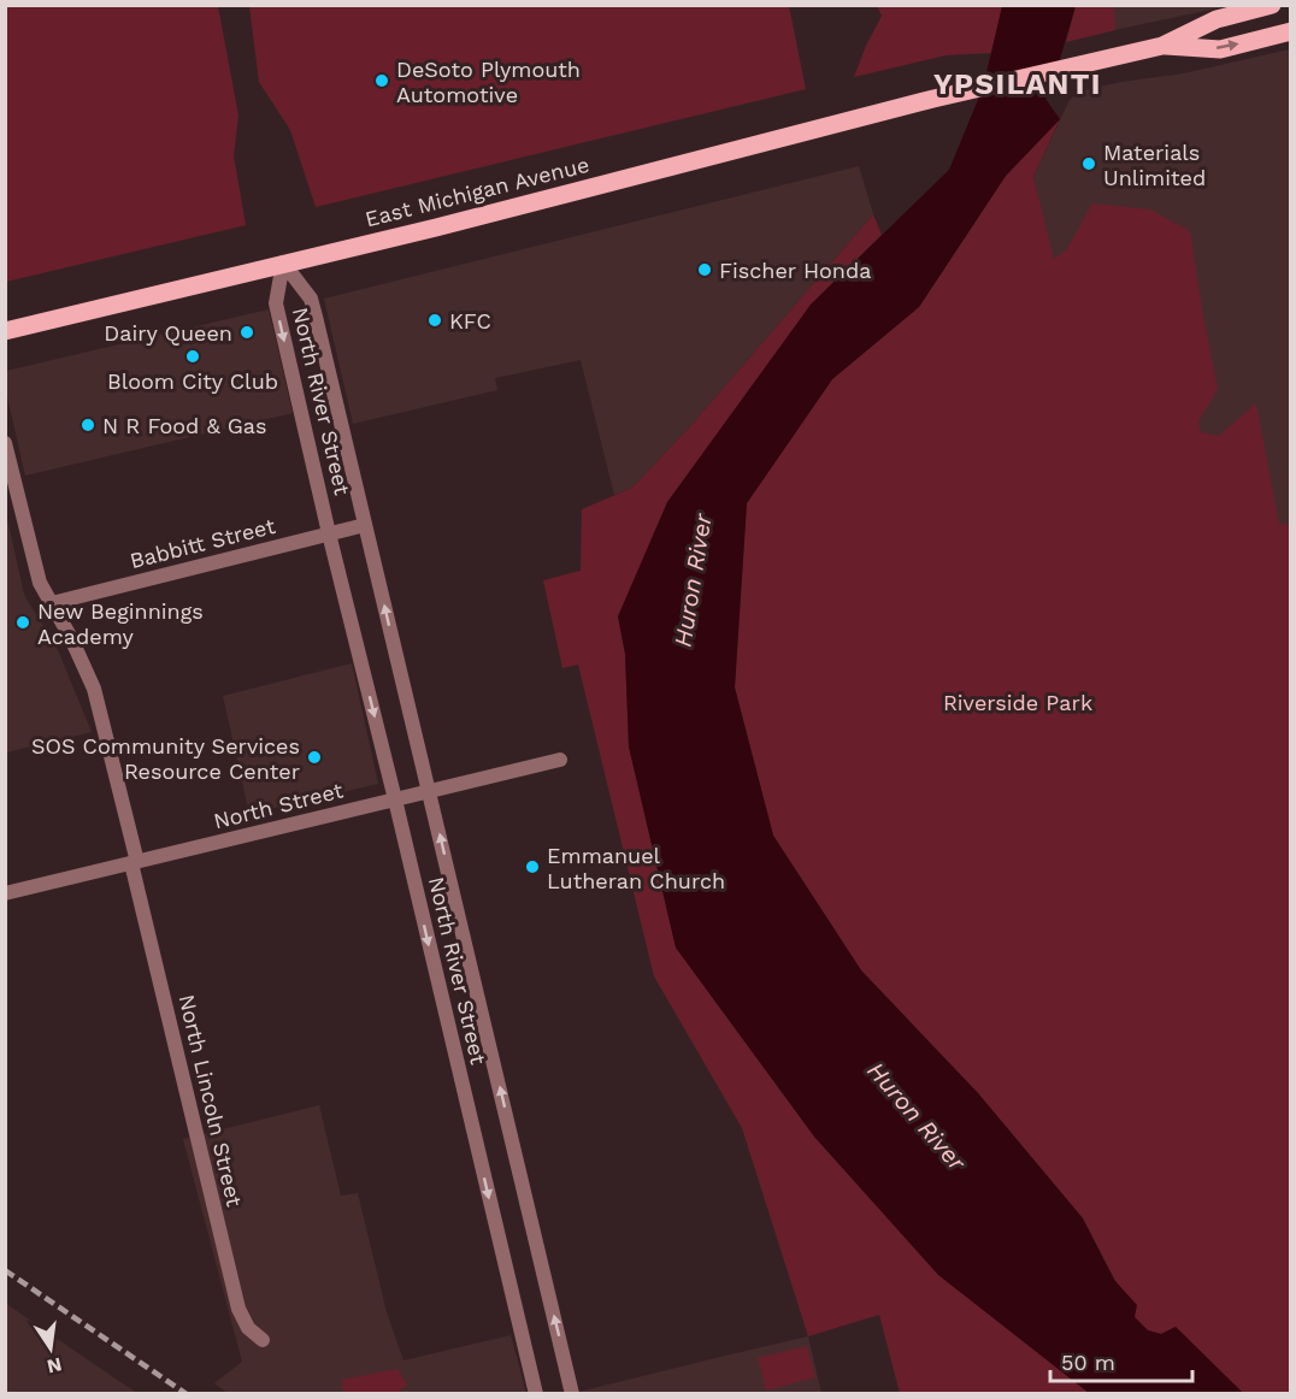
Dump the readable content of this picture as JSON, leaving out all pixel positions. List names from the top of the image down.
{
  "streets": {
    "main road": ["East Michigan Avenue"],
    "street": [
      "North River Street",
      "Babbitt Street",
      "North Street",
      "North Lincoln Street"
    ]
  },
  "crossings": [
    ["East Michigan Avenue", "North River Street"],
    ["North River Street", "Babbitt Street"],
    ["North River Street", "North Street"],
    ["Babbitt Street", "North Lincoln Street"],
    ["North Street", "North Lincoln Street"]
  ],
  "districts": ["YPSILANTI"],
  "water": ["Huron River"],
  "parks": ["Riverside Park"],
  "places": [
    "DeSoto Plymouth Automotive",
    "Materials Unlimited",
    "Fischer Honda",
    "KFC",
    "Dairy Queen",
    "Bloom City Club",
    "N R Food & Gas",
    "New Beginnings Academy",
    "SOS Community Services Resource Center",
    "Emmanuel Lutheran Church"
  ],
  "scale_bar": "50 m",
  "north": "bottom"
}
